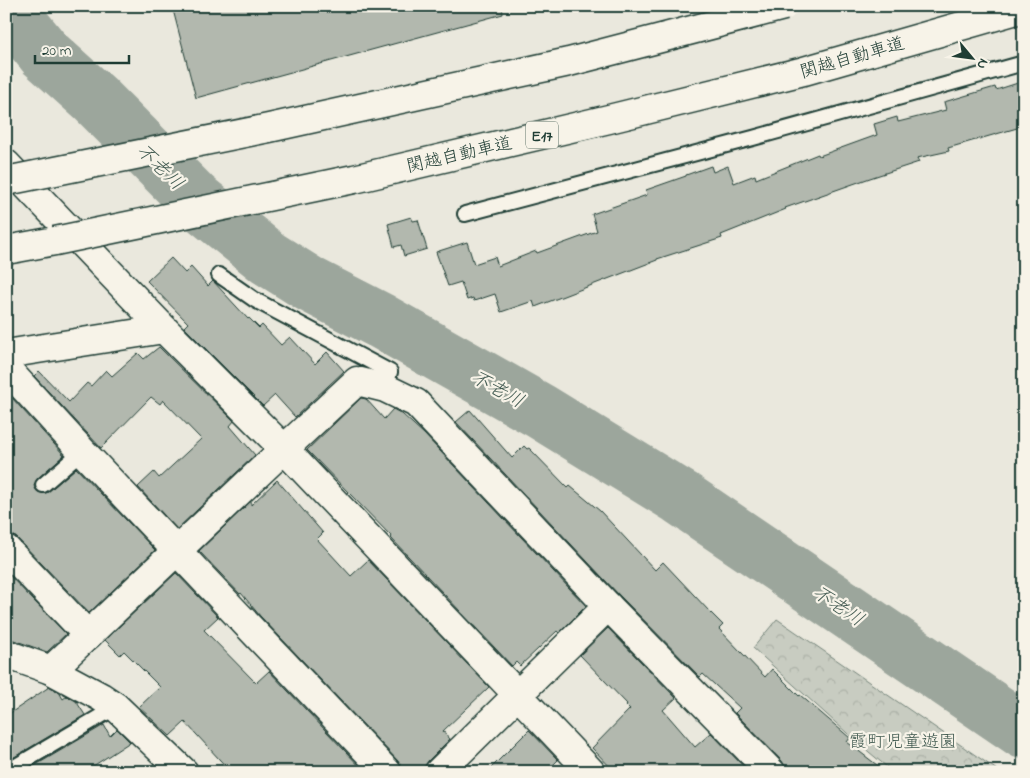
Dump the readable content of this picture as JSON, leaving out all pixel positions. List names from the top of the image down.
{
  "streets": {
    "main road": ["関越自動車道", "E17"]
  },
  "water": ["不老川"],
  "parks": ["霞町児童遊園"],
  "scale_bar": "20 m",
  "north": "bottom right"
}
